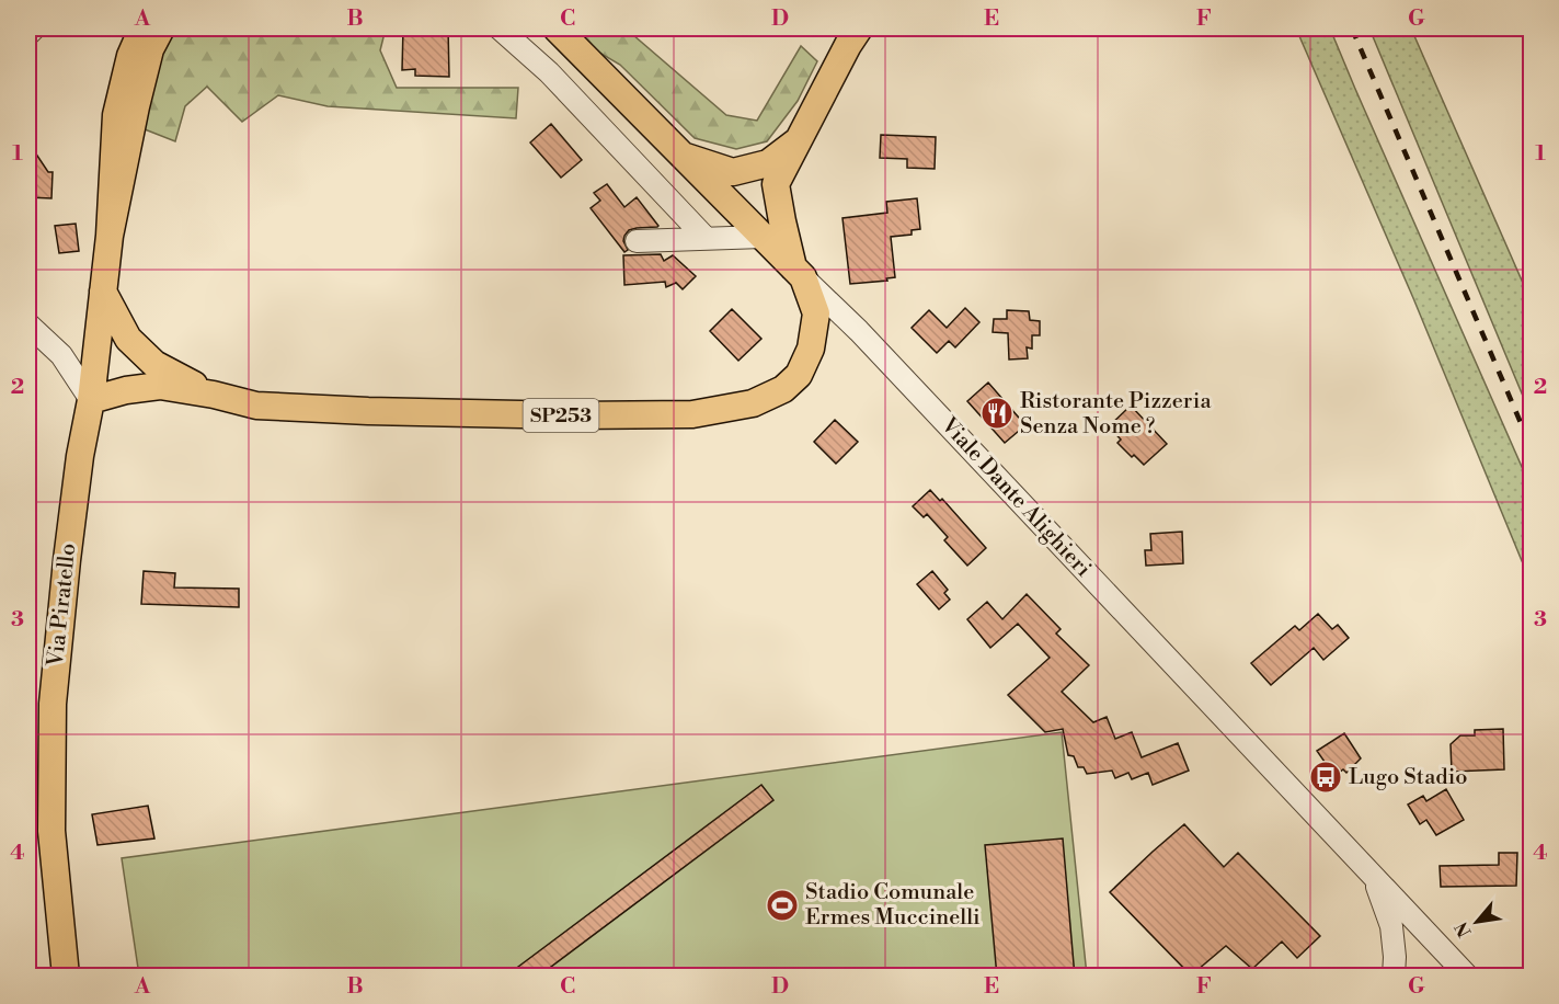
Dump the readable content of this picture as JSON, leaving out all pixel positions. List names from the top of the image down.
{
  "streets": {
    "main road": ["SP253", "Viale Dante Alighieri", "Via Piratello"]
  },
  "crossings": [
    ["SP253", "Viale Dante Alighieri"],
    ["SP253", "Via Piratello"]
  ],
  "places": {
    "restaurant": ["Ristorante Pizzeria Senza Nome ?"],
    "bus stop": ["Lugo Stadio"],
    "sports": ["Stadio Comunale Ermes Muccinelli"]
  },
  "north": "bottom left",
  "grid": {
    "columns": [
      "A",
      "B",
      "C",
      "D",
      "E",
      "F",
      "G"
    ],
    "rows": [
      "1",
      "2",
      "3",
      "4"
    ]
  }
}
